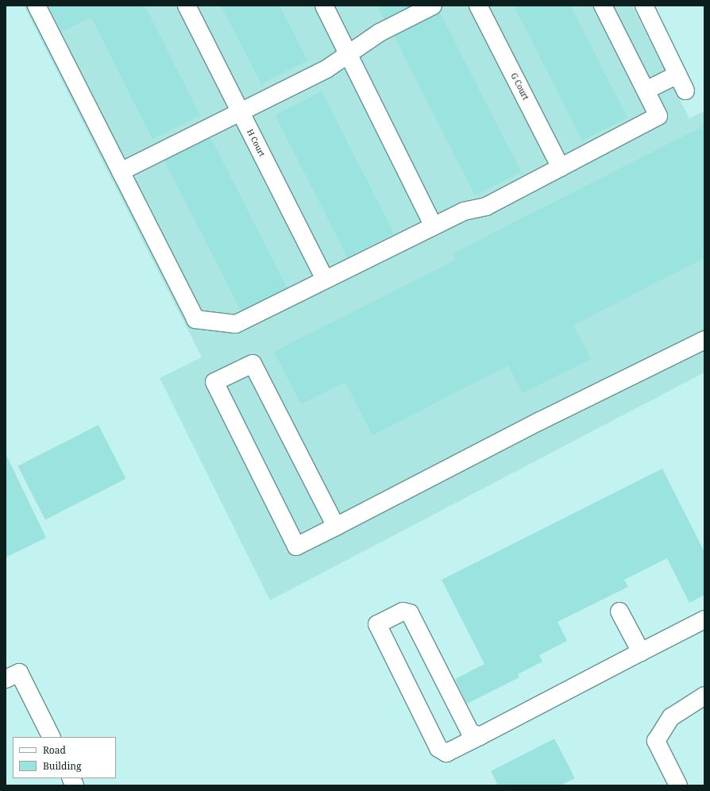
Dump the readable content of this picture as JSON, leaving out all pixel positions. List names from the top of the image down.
{
  "streets": {
    "lane": ["G Court", "H Court"]
  },
  "legend": ["Road", "Building"]
}
